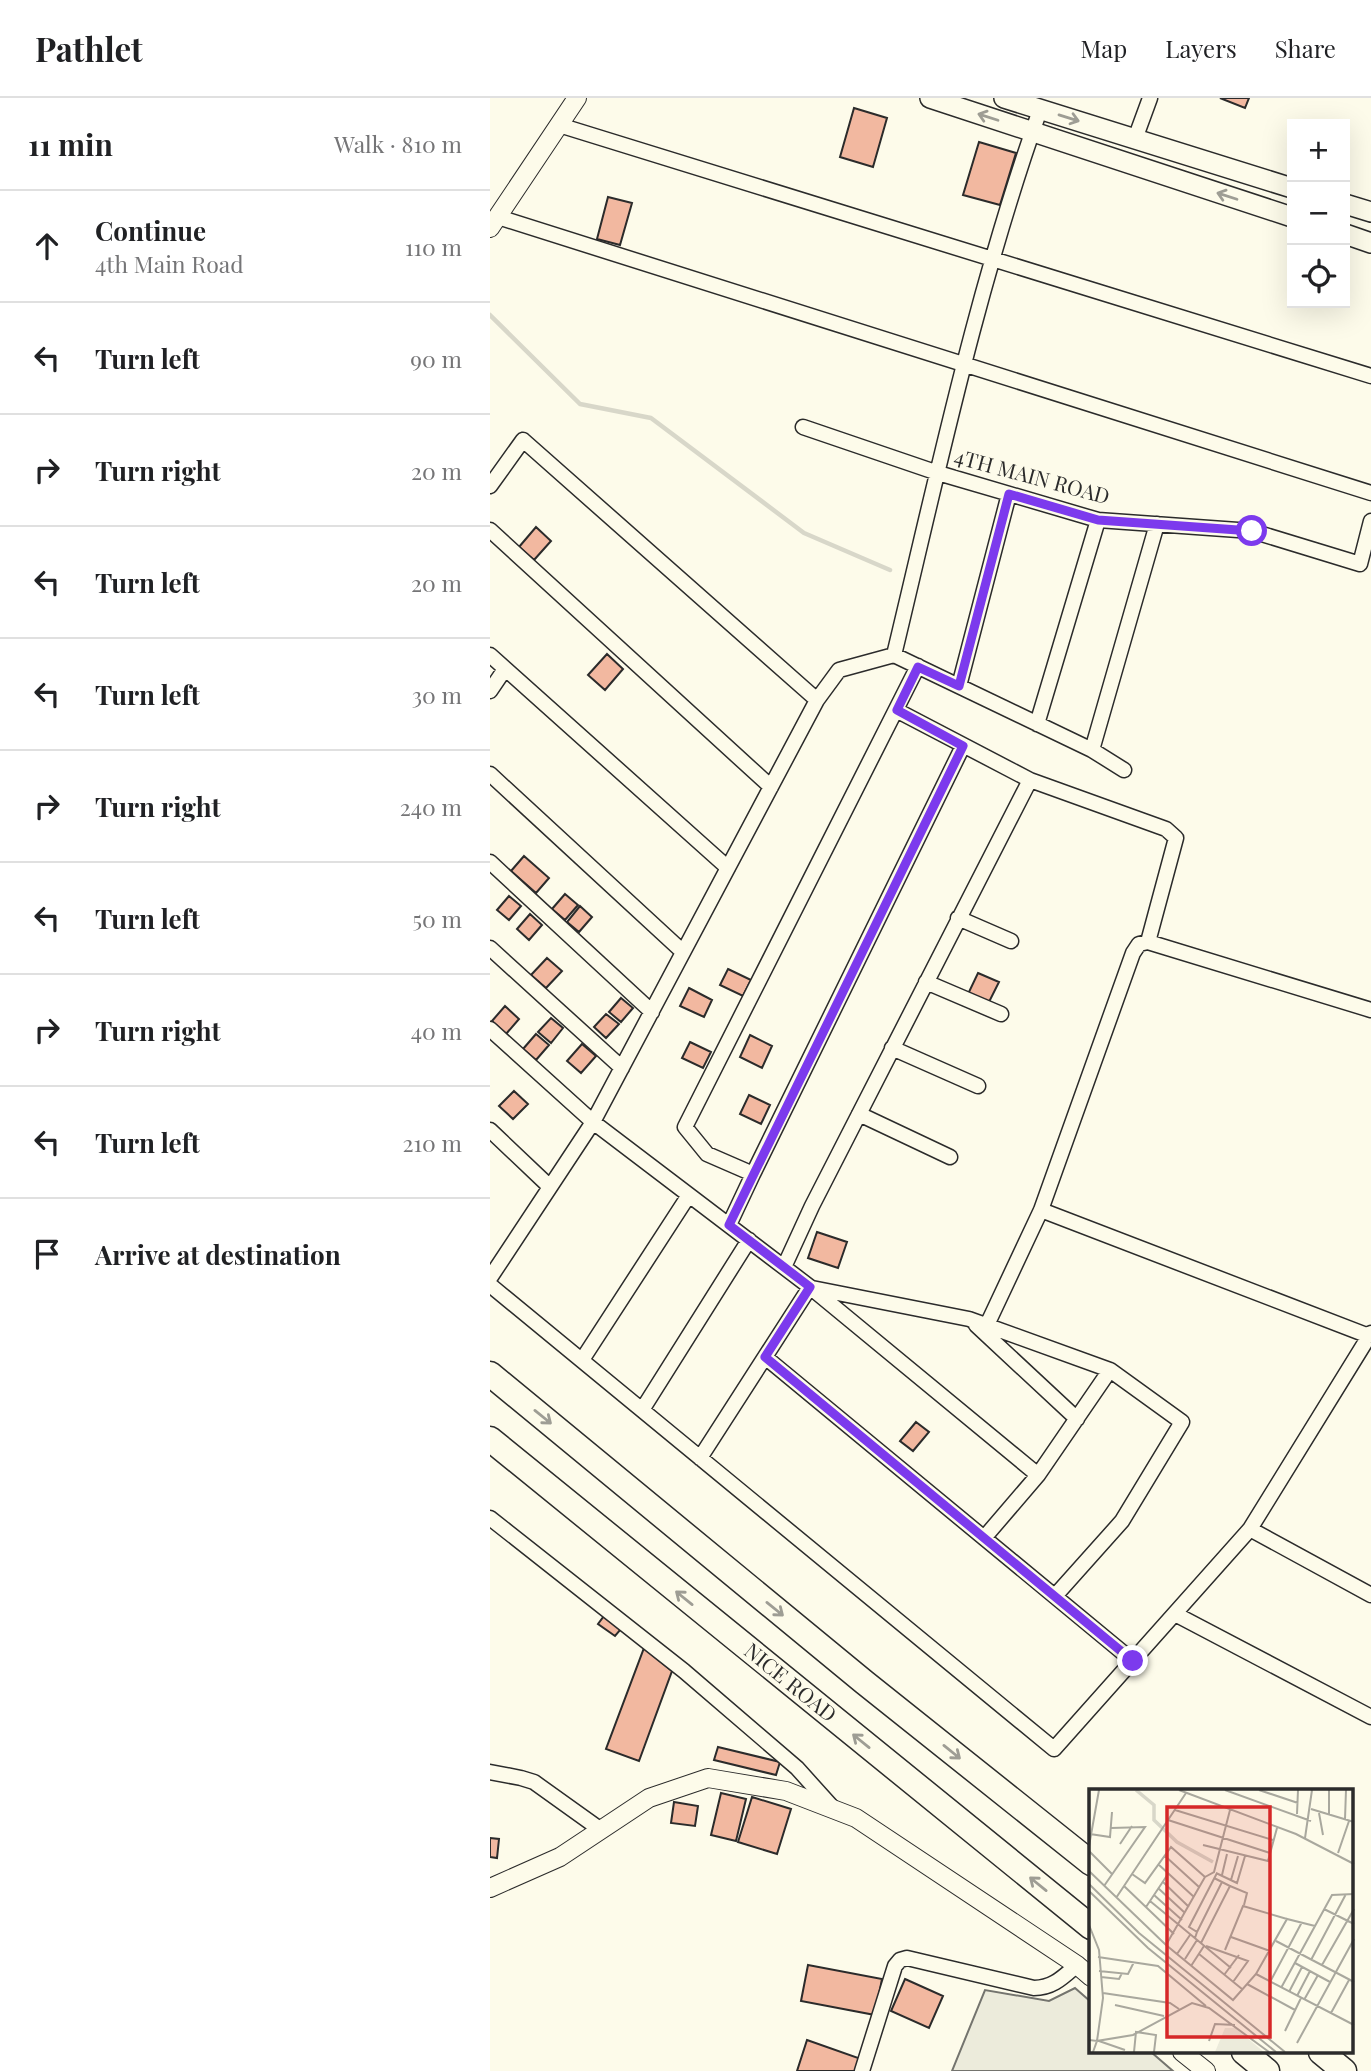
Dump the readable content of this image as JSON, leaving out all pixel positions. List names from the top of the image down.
{
  "streets": {
    "highway": ["NICE ROAD"],
    "street": ["4TH MAIN ROAD"]
  },
  "page": {
    "header": "Pathlet",
    "nav": ["Map", "Layers", "Share"],
    "heading": ["11 min", "Walk · 810 m"],
    "map_buttons": ["+", "−"],
    "list": [
      ["Continue", "4th Main Road", "110 m"],
      ["Turn left", "90 m"],
      ["Turn right", "20 m"],
      ["Turn left", "20 m"],
      ["Turn left", "30 m"],
      ["Turn right", "240 m"],
      ["Turn left", "50 m"],
      ["Turn right", "40 m"],
      ["Turn left", "210 m"],
      "Arrive at destination"
    ]
  }
}
